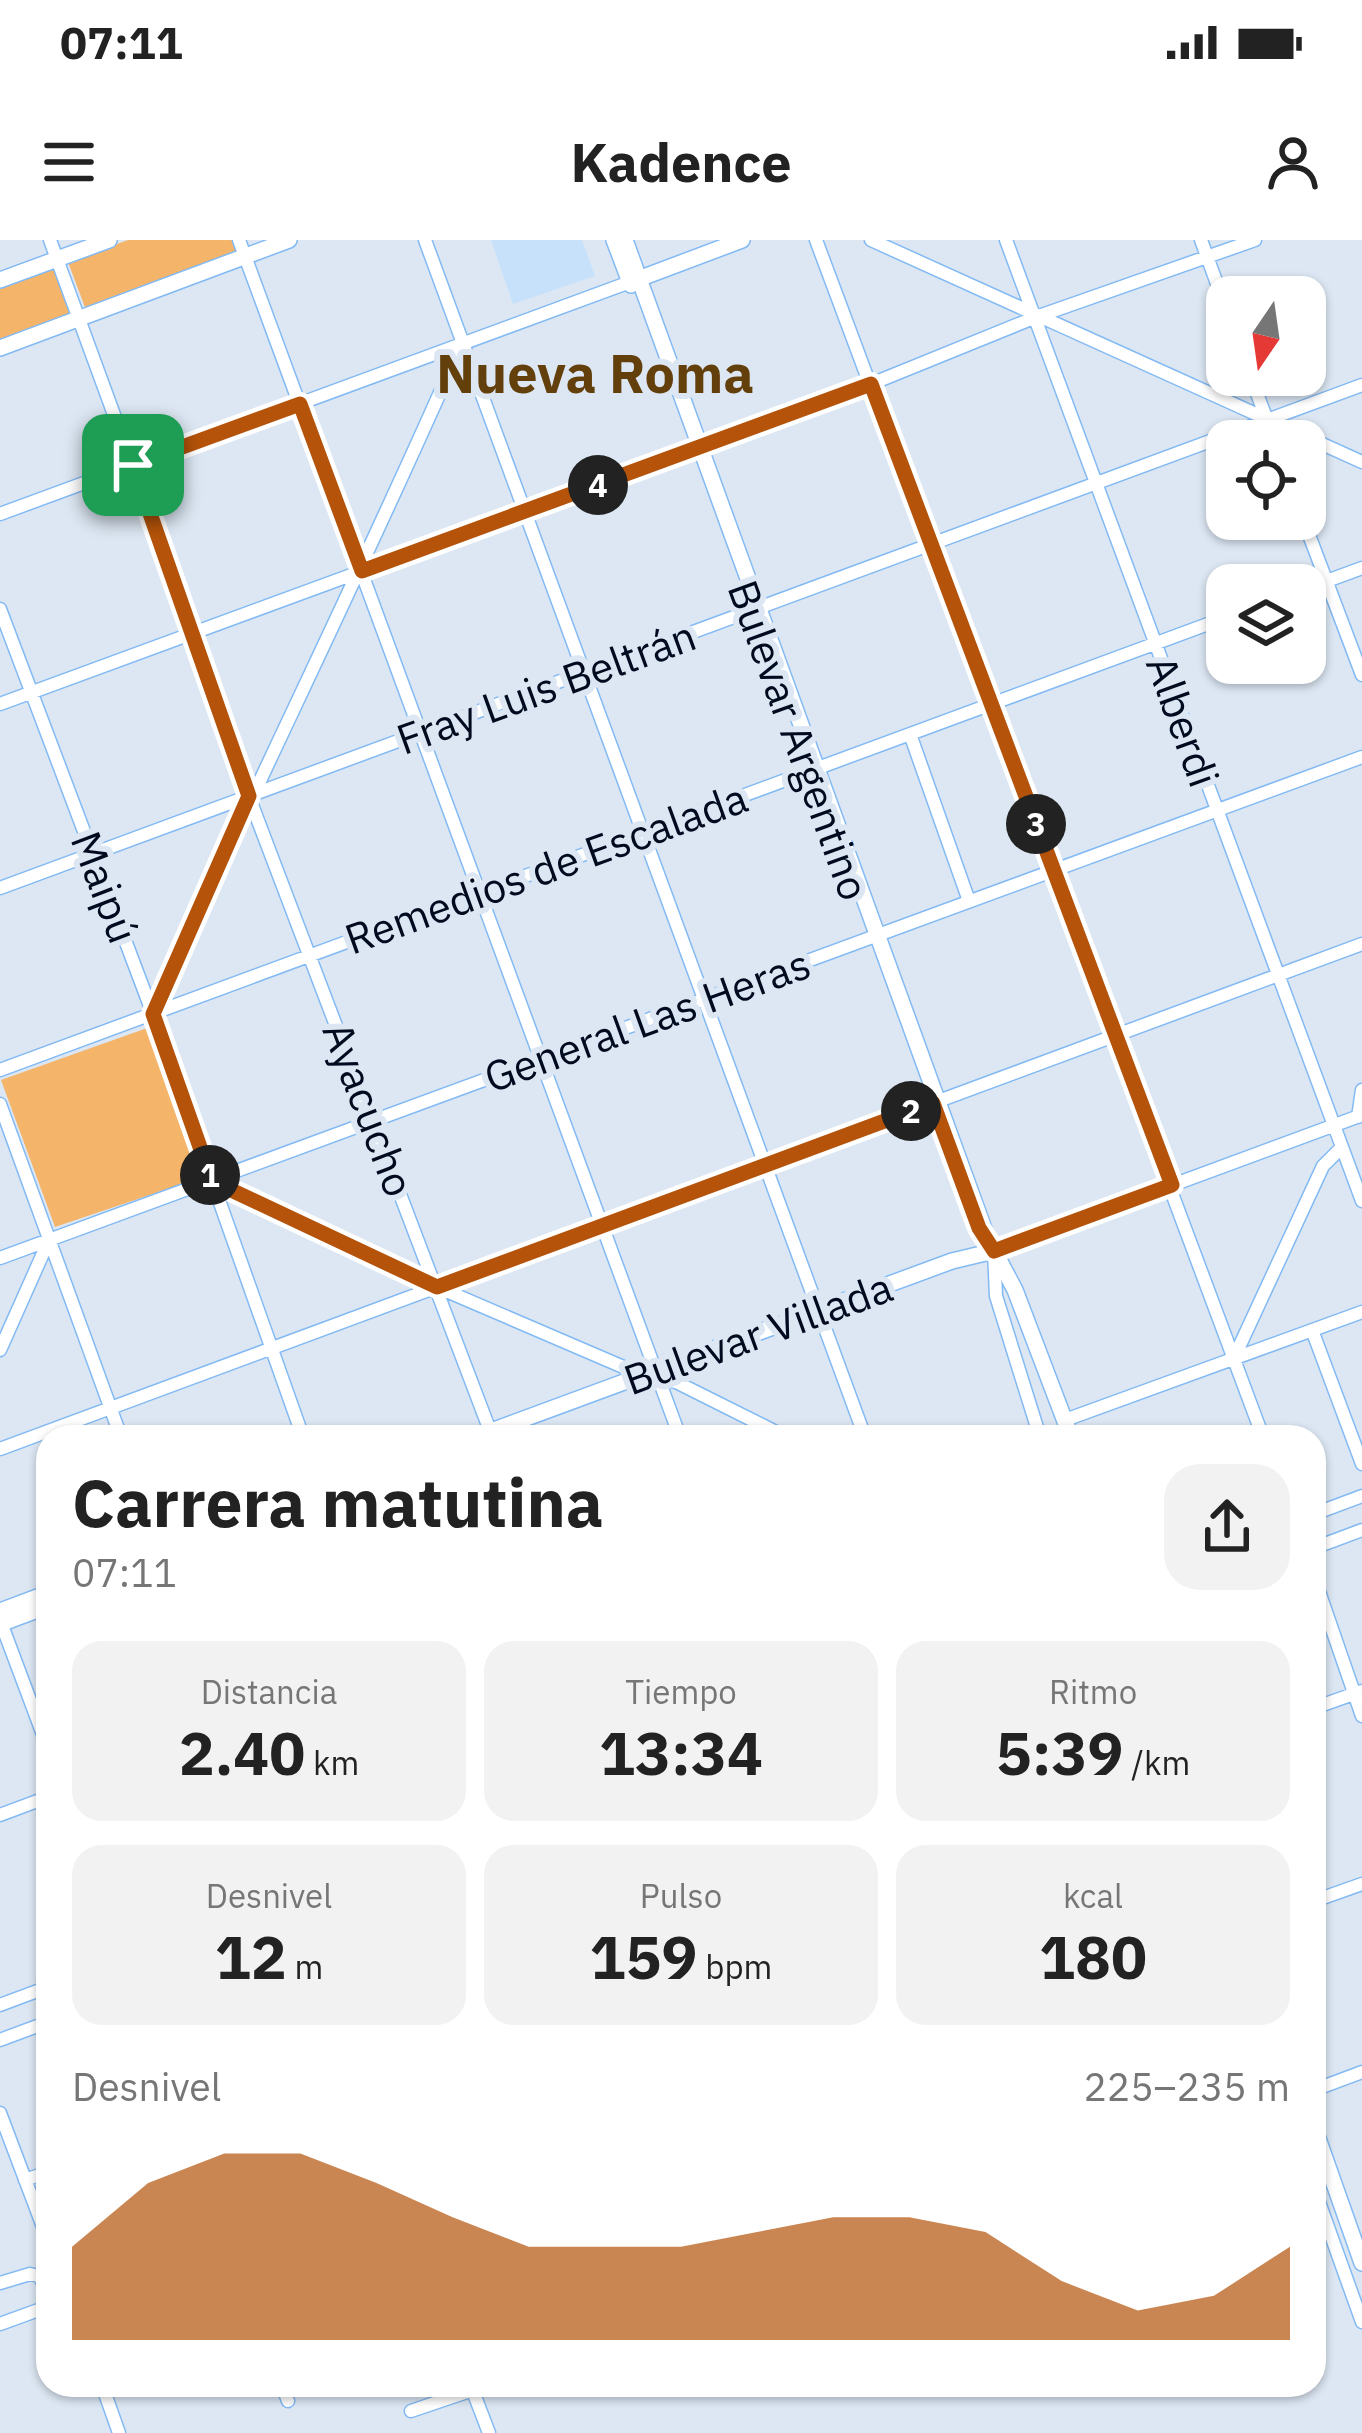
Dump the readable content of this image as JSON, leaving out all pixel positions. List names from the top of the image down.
{
  "streets": {
    "main road": ["Bulevar Argentino", "Bulevar Villada"],
    "street": [
      "Fray Luis Beltrán",
      "Alberdi",
      "Remedios de Escalada",
      "Maipú",
      "General Las Heras",
      "Ayacucho"
    ]
  },
  "crossings": [
    ["Fray Luis Beltrán", "Alberdi"],
    ["Fray Luis Beltrán", "Bulevar Argentino"],
    ["Fray Luis Beltrán", "Maipú"],
    ["Fray Luis Beltrán", "Ayacucho"],
    ["Alberdi", "Remedios de Escalada"],
    ["Alberdi", "General Las Heras"],
    ["Alberdi", "Bulevar Villada"],
    ["Bulevar Argentino", "Remedios de Escalada"],
    ["Bulevar Argentino", "General Las Heras"],
    ["Bulevar Argentino", "Bulevar Villada"],
    ["Remedios de Escalada", "Maipú"],
    ["Remedios de Escalada", "Ayacucho"],
    ["Maipú", "General Las Heras"],
    ["General Las Heras", "Ayacucho"]
  ],
  "districts": ["Nueva Roma"],
  "north": "bottom",
  "page": {
    "status": "07:11",
    "header": "Kadence",
    "pins": [
      "4",
      "3",
      "2",
      "1"
    ],
    "heading": ["Carrera matutina", "07:11"],
    "stats": [
      ["Distancia", "2.40 km"],
      ["Tiempo", "13:34"],
      ["Ritmo", "5:39 /km"],
      ["Desnivel", "12 m"],
      ["Pulso", "159 bpm"],
      ["kcal", "180"]
    ],
    "chart": ["Desnivel", "225–235 m"]
  }
}
